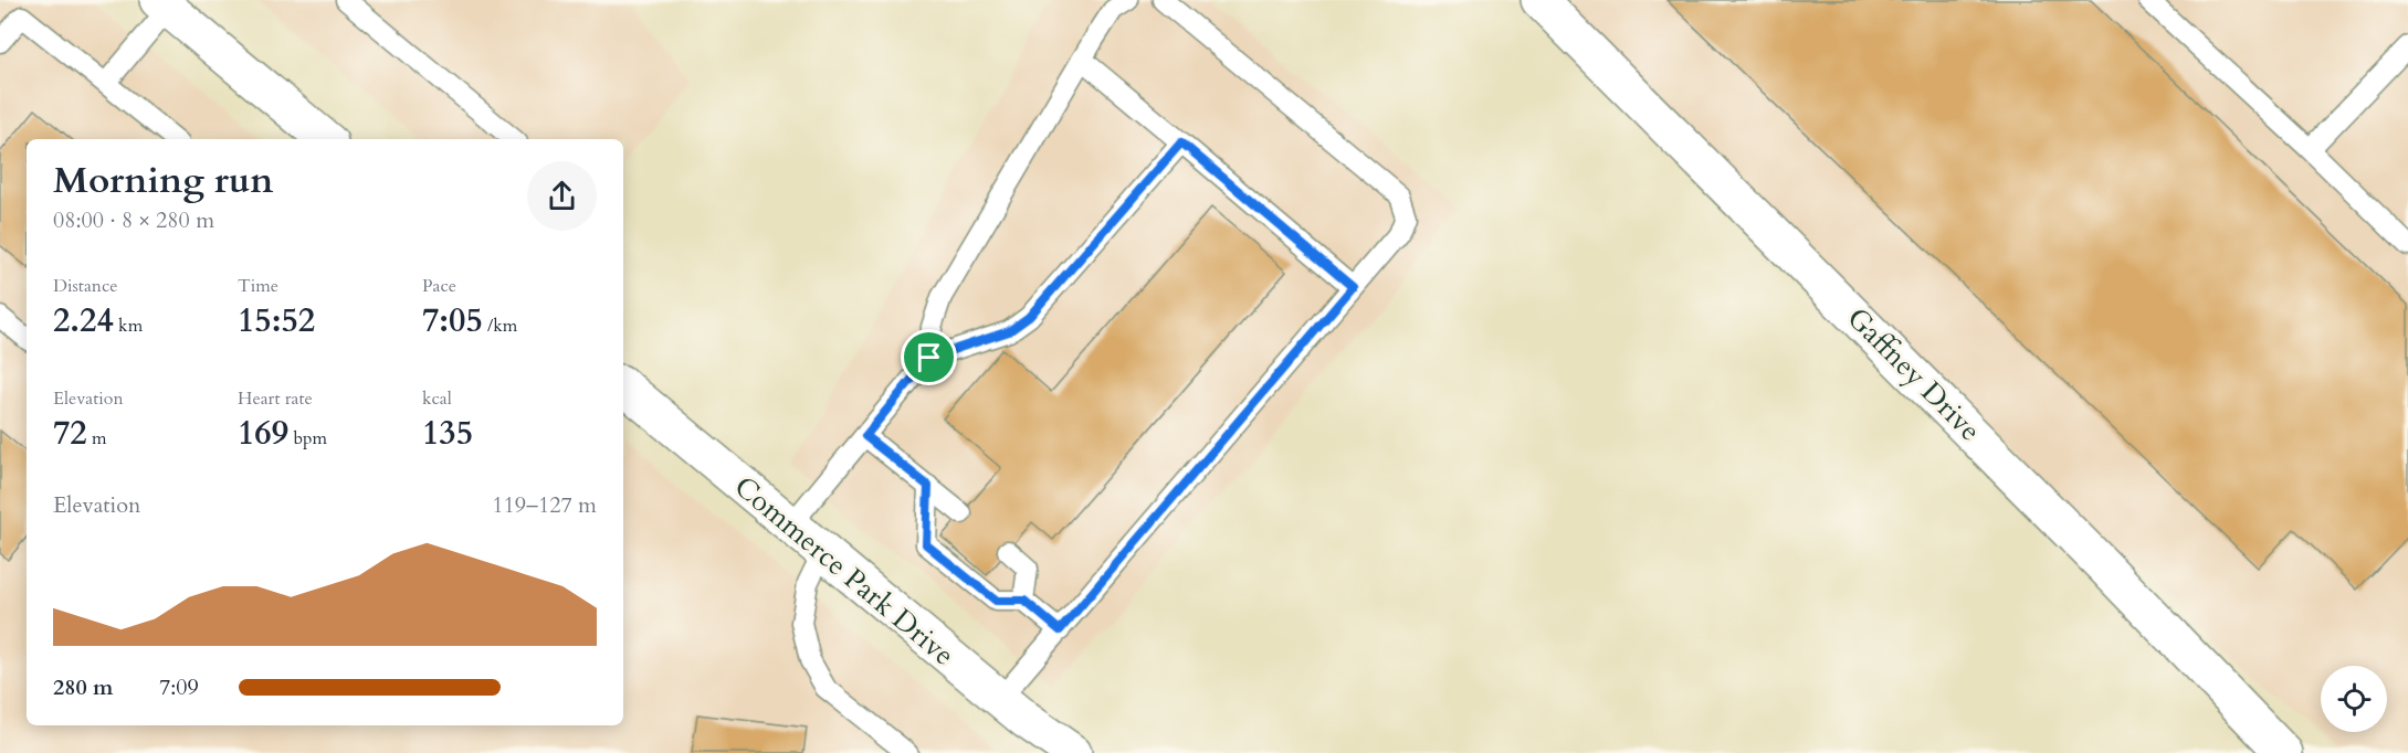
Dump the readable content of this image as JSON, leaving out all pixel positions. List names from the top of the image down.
{
  "streets": {
    "street": ["Gaffney Drive", "Commerce Park Drive"]
  },
  "page": {
    "heading": ["Morning run", "08:00 · 8 × 280 m"],
    "stats": [
      ["Distance", "2.24 km"],
      ["Time", "15:52"],
      ["Pace", "7:05 /km"],
      ["Elevation", "72 m"],
      ["Heart rate", "169 bpm"],
      ["kcal", "135"]
    ],
    "chart": ["Elevation", "119–127 m"],
    "list": [
      {
        "name": "280 m",
        "note": "7:09"
      }
    ]
  }
}
